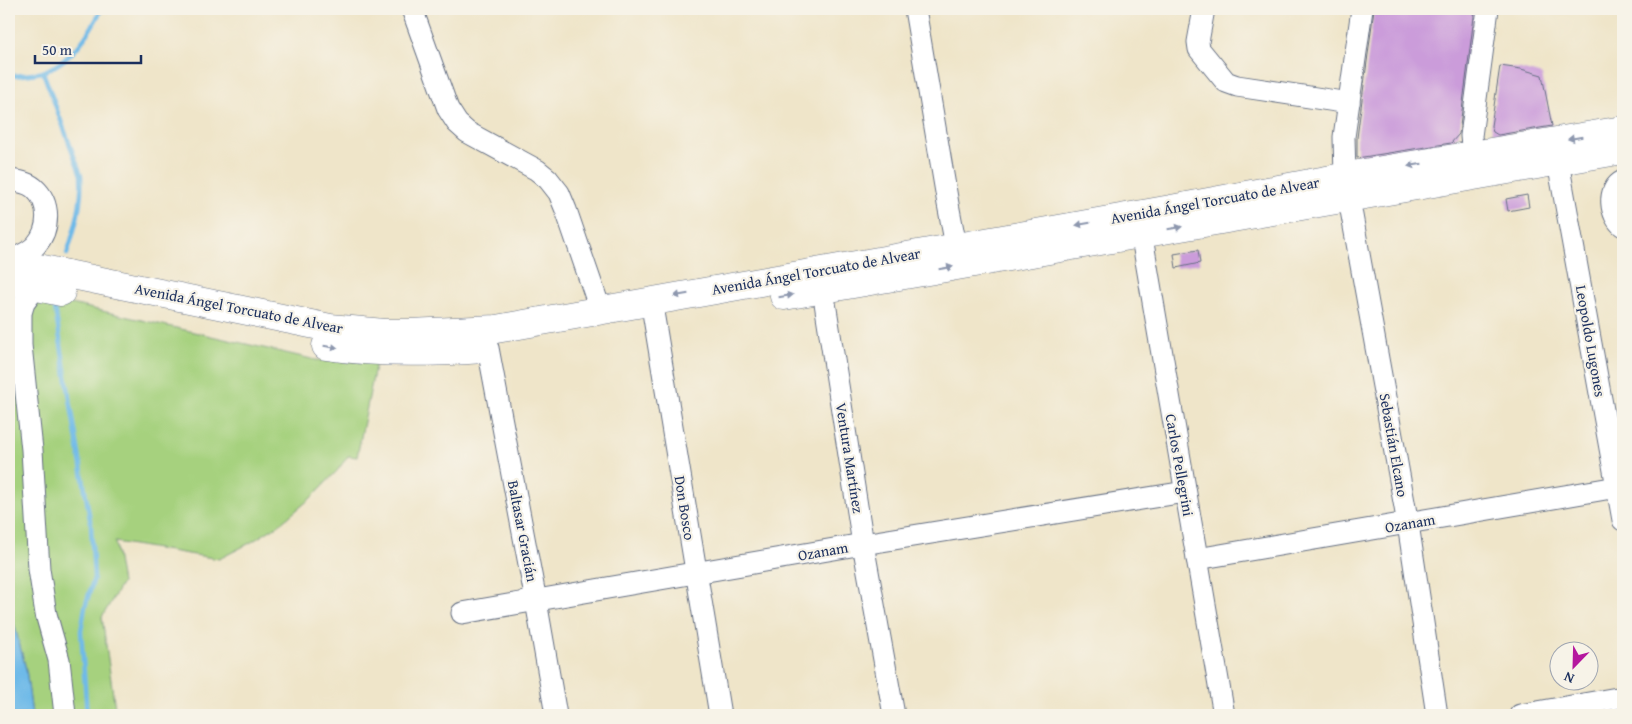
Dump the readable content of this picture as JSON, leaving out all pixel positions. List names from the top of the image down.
{
  "streets": {
    "main road": ["Avenida Ángel Torcuato de Alvear"],
    "street": [
      "Leopoldo Lugones",
      "Sebastián Elcano",
      "Ventura Martínez",
      "Carlos Pellegrini",
      "Don Bosco",
      "Ozanam",
      "Baltasar Gracián"
    ]
  },
  "crossings": [
    ["Avenida Ángel Torcuato de Alvear", "Leopoldo Lugones"],
    ["Avenida Ángel Torcuato de Alvear", "Sebastián Elcano"],
    ["Avenida Ángel Torcuato de Alvear", "Ventura Martínez"],
    ["Avenida Ángel Torcuato de Alvear", "Carlos Pellegrini"],
    ["Avenida Ángel Torcuato de Alvear", "Don Bosco"],
    ["Avenida Ángel Torcuato de Alvear", "Baltasar Gracián"],
    ["Leopoldo Lugones", "Ozanam"],
    ["Sebastián Elcano", "Ozanam"],
    ["Ventura Martínez", "Ozanam"],
    ["Carlos Pellegrini", "Ozanam"],
    ["Don Bosco", "Ozanam"],
    ["Ozanam", "Baltasar Gracián"]
  ],
  "scale_bar": "50 m",
  "north": "bottom left"
}
